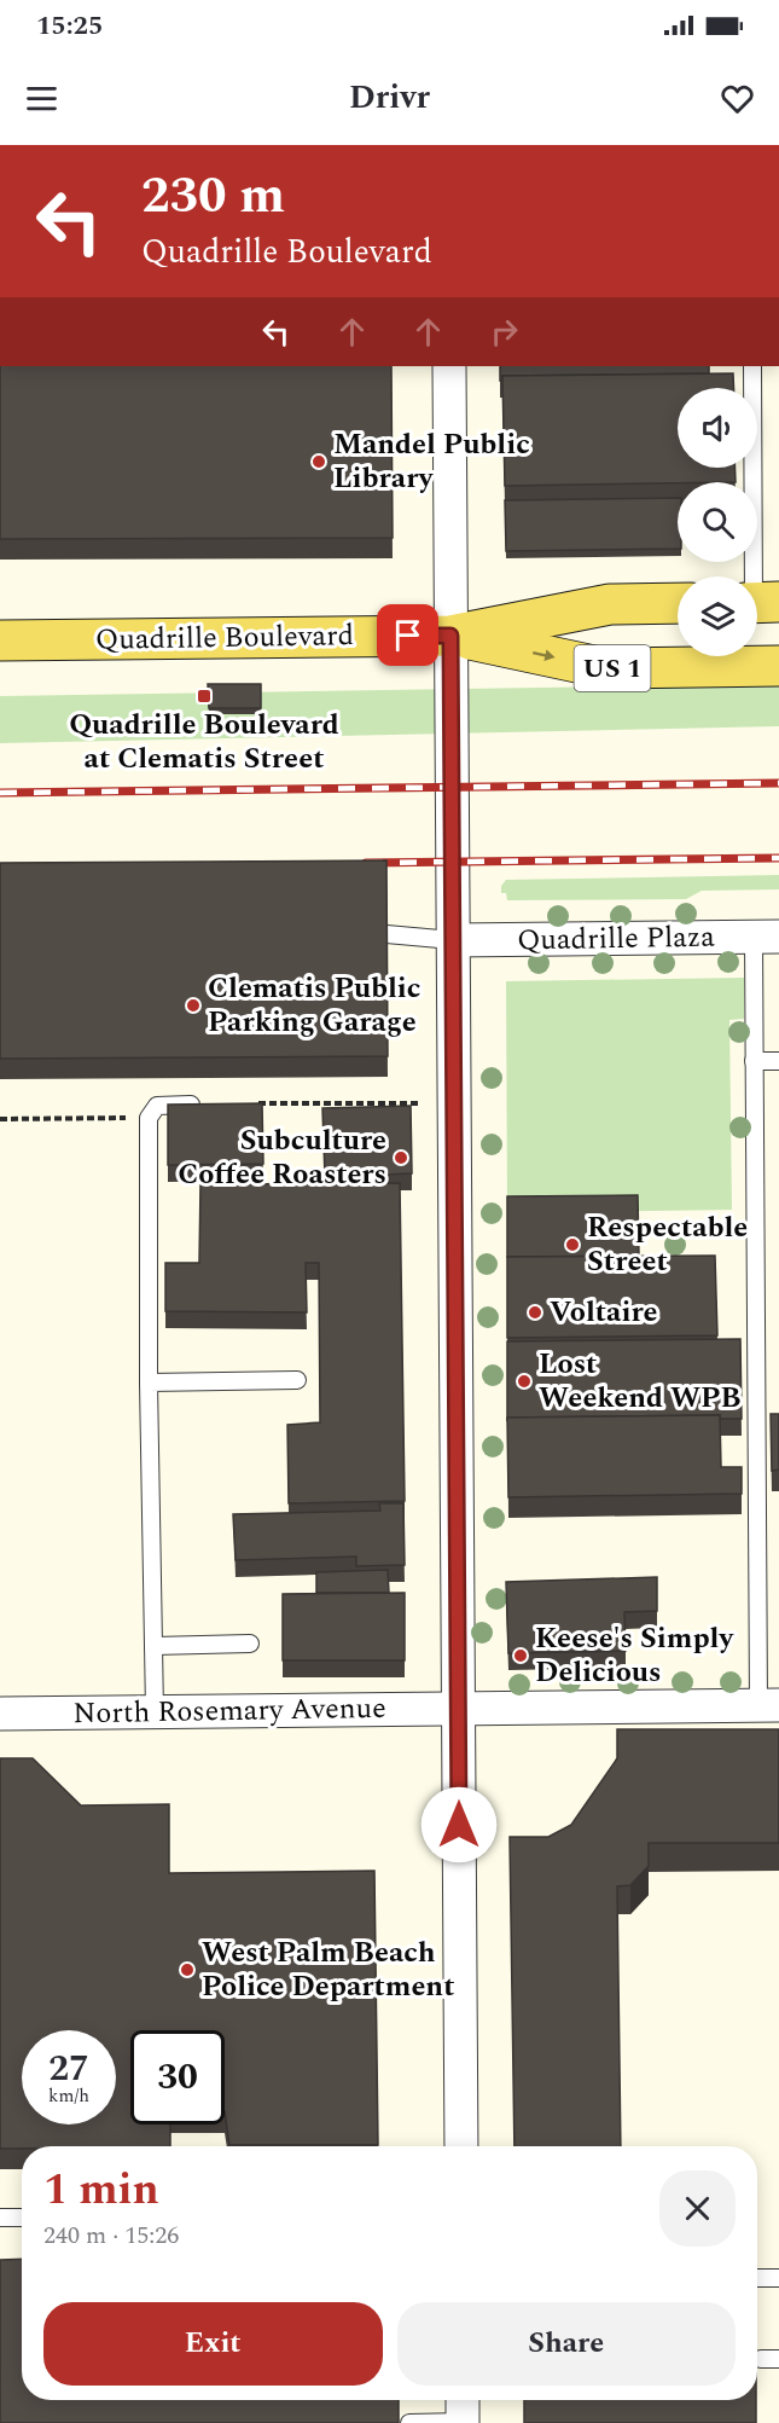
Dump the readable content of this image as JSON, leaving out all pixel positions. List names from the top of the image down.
{
  "streets": {
    "main road": ["Quadrille Boulevard", "US 1"],
    "street": ["Quadrille Plaza", "North Rosemary Avenue"]
  },
  "places": {
    "other": [
      "Mandel Public Library",
      "Clematis Public Parking Garage",
      "Subculture Coffee Roasters",
      "Respectable Street",
      "Voltaire",
      "Lost Weekend WPB",
      "Keese's Simply Delicious",
      "West Palm Beach Police Department"
    ],
    "transit": ["Quadrille Boulevard at Clematis Street"]
  },
  "page": {
    "status": "15:25",
    "header": "Drivr",
    "turn": ["230 m", "Quadrille Boulevard"],
    "speed": "27 km/h",
    "limit": "30",
    "heading": ["1 min", "240 m · 15:26"],
    "buttons": ["Exit", "Share"]
  }
}
